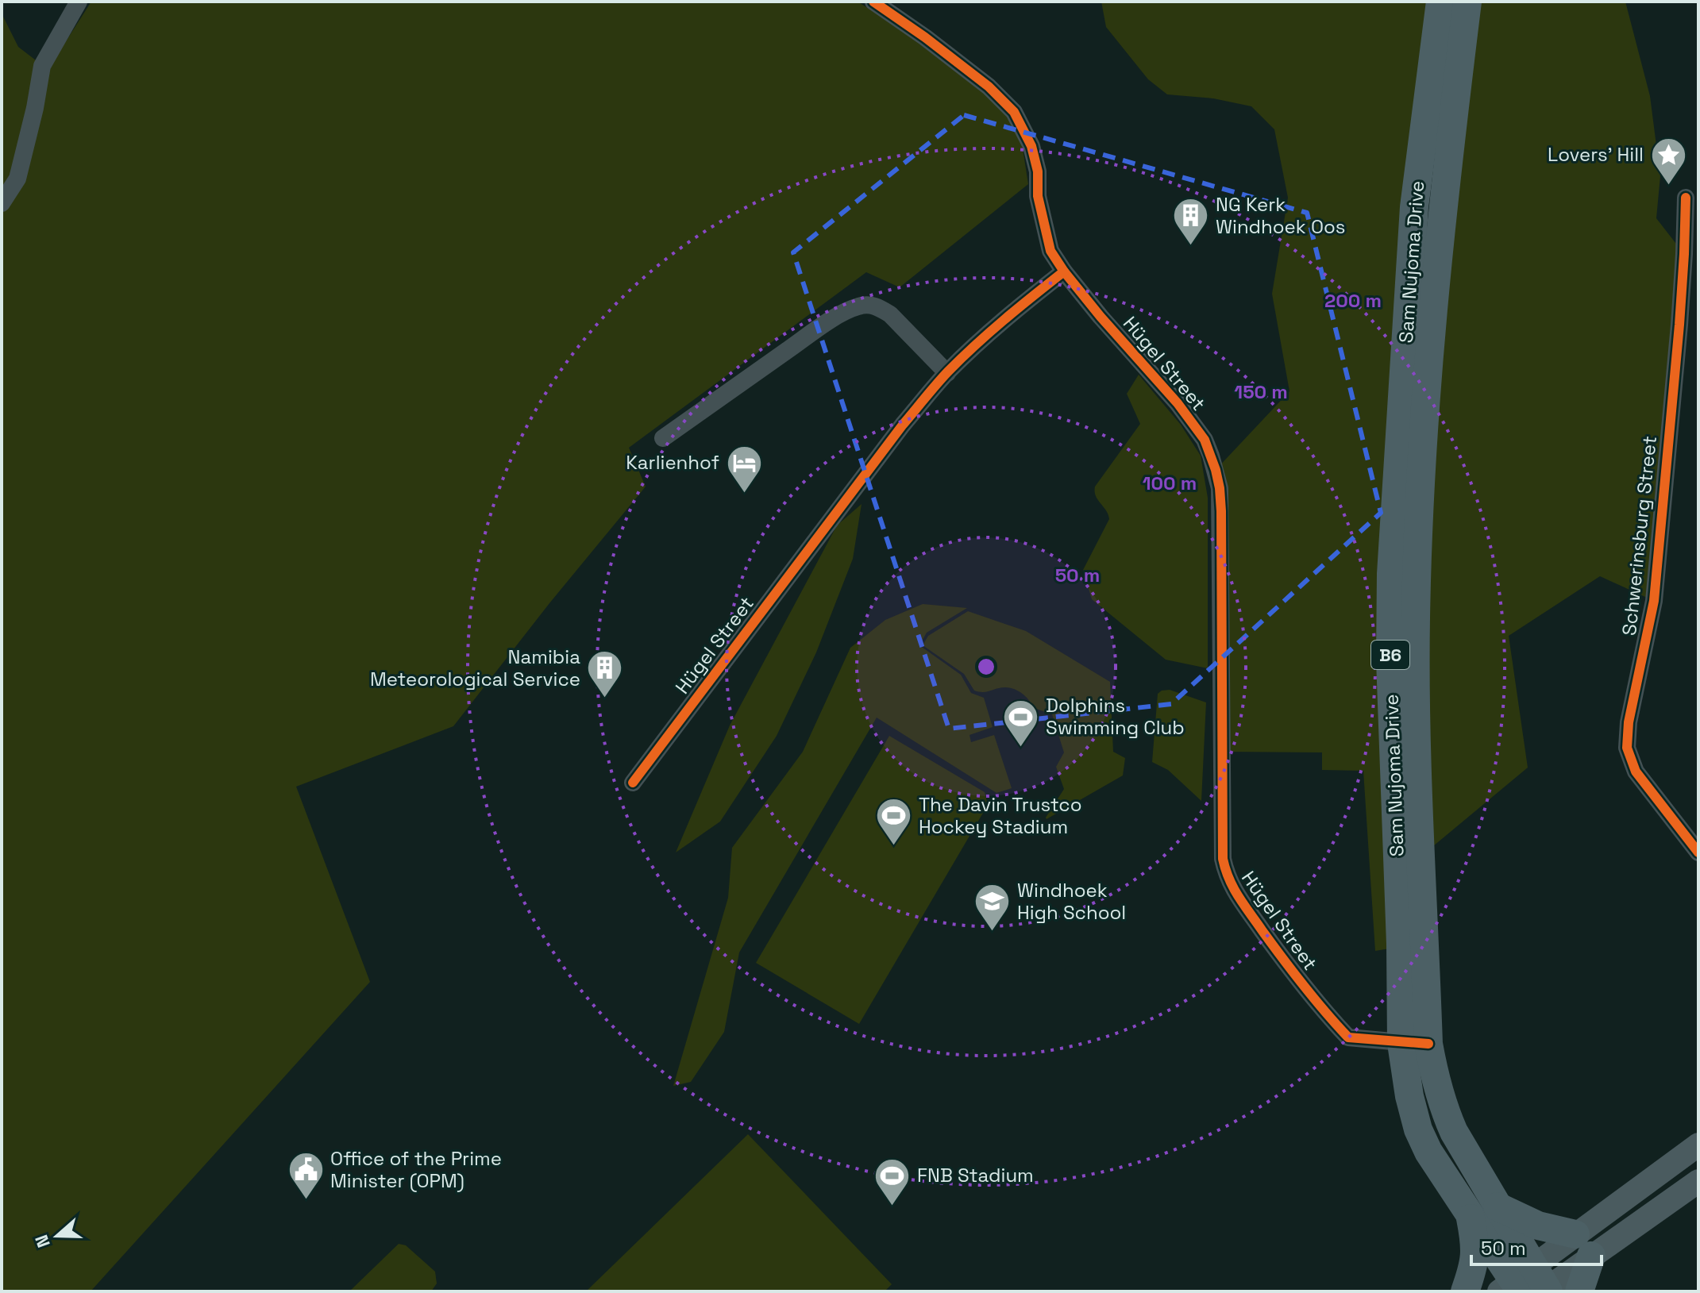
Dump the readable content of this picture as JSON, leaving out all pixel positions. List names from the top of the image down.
{
  "streets": {
    "highway": ["Sam Nujoma Drive", "B6"],
    "street": ["Hügel Street", "Schwerinsburg Street"]
  },
  "crossings": [
    ["Sam Nujoma Drive", "Hügel Street"]
  ],
  "places": {
    "place": ["Lovers' Hill"],
    "building": ["NG Kerk Windhoek Oos", "Namibia Meteorological Service"],
    "hotel": ["Karlienhof"],
    "sports": ["Dolphins Swimming Club", "The Davin Trustco Hockey Stadium", "FNB Stadium"],
    "school or university": ["Windhoek High School"],
    "public building": ["Office of the Prime Minister (OPM)"]
  },
  "scale_bar": "50 m",
  "north": "left",
  "rings": [
    "200 m",
    "150 m",
    "100 m",
    "50 m"
  ]
}
